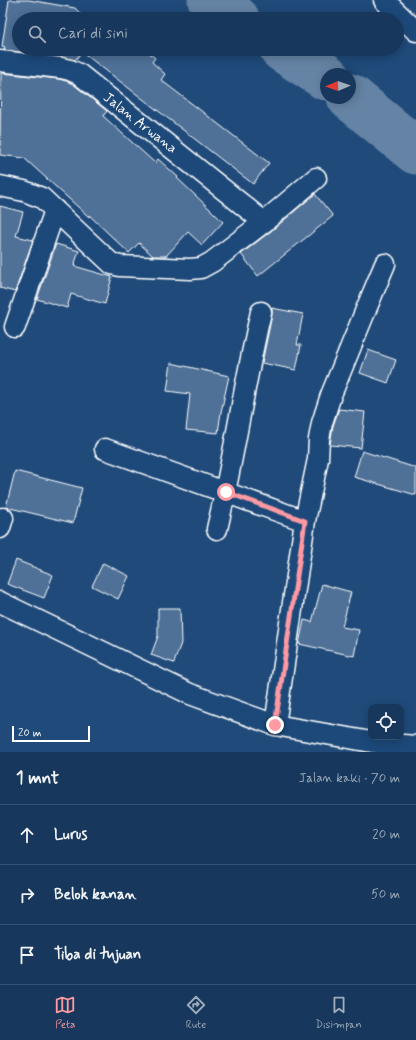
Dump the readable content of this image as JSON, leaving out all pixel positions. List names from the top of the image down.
{
  "streets": {
    "street": ["Jalan Arwana"]
  },
  "scale_bar": "20 m",
  "north": "left",
  "page": {
    "search": "Cari di sini",
    "scale": "20 m",
    "heading": ["1 mnt", "Jalan kaki · 70 m"],
    "list": [
      ["Lurus", "20 m"],
      ["Belok kanan", "50 m"],
      "Tiba di tujuan"
    ],
    "nav": ["Peta", "Rute", "Disimpan"]
  }
}
